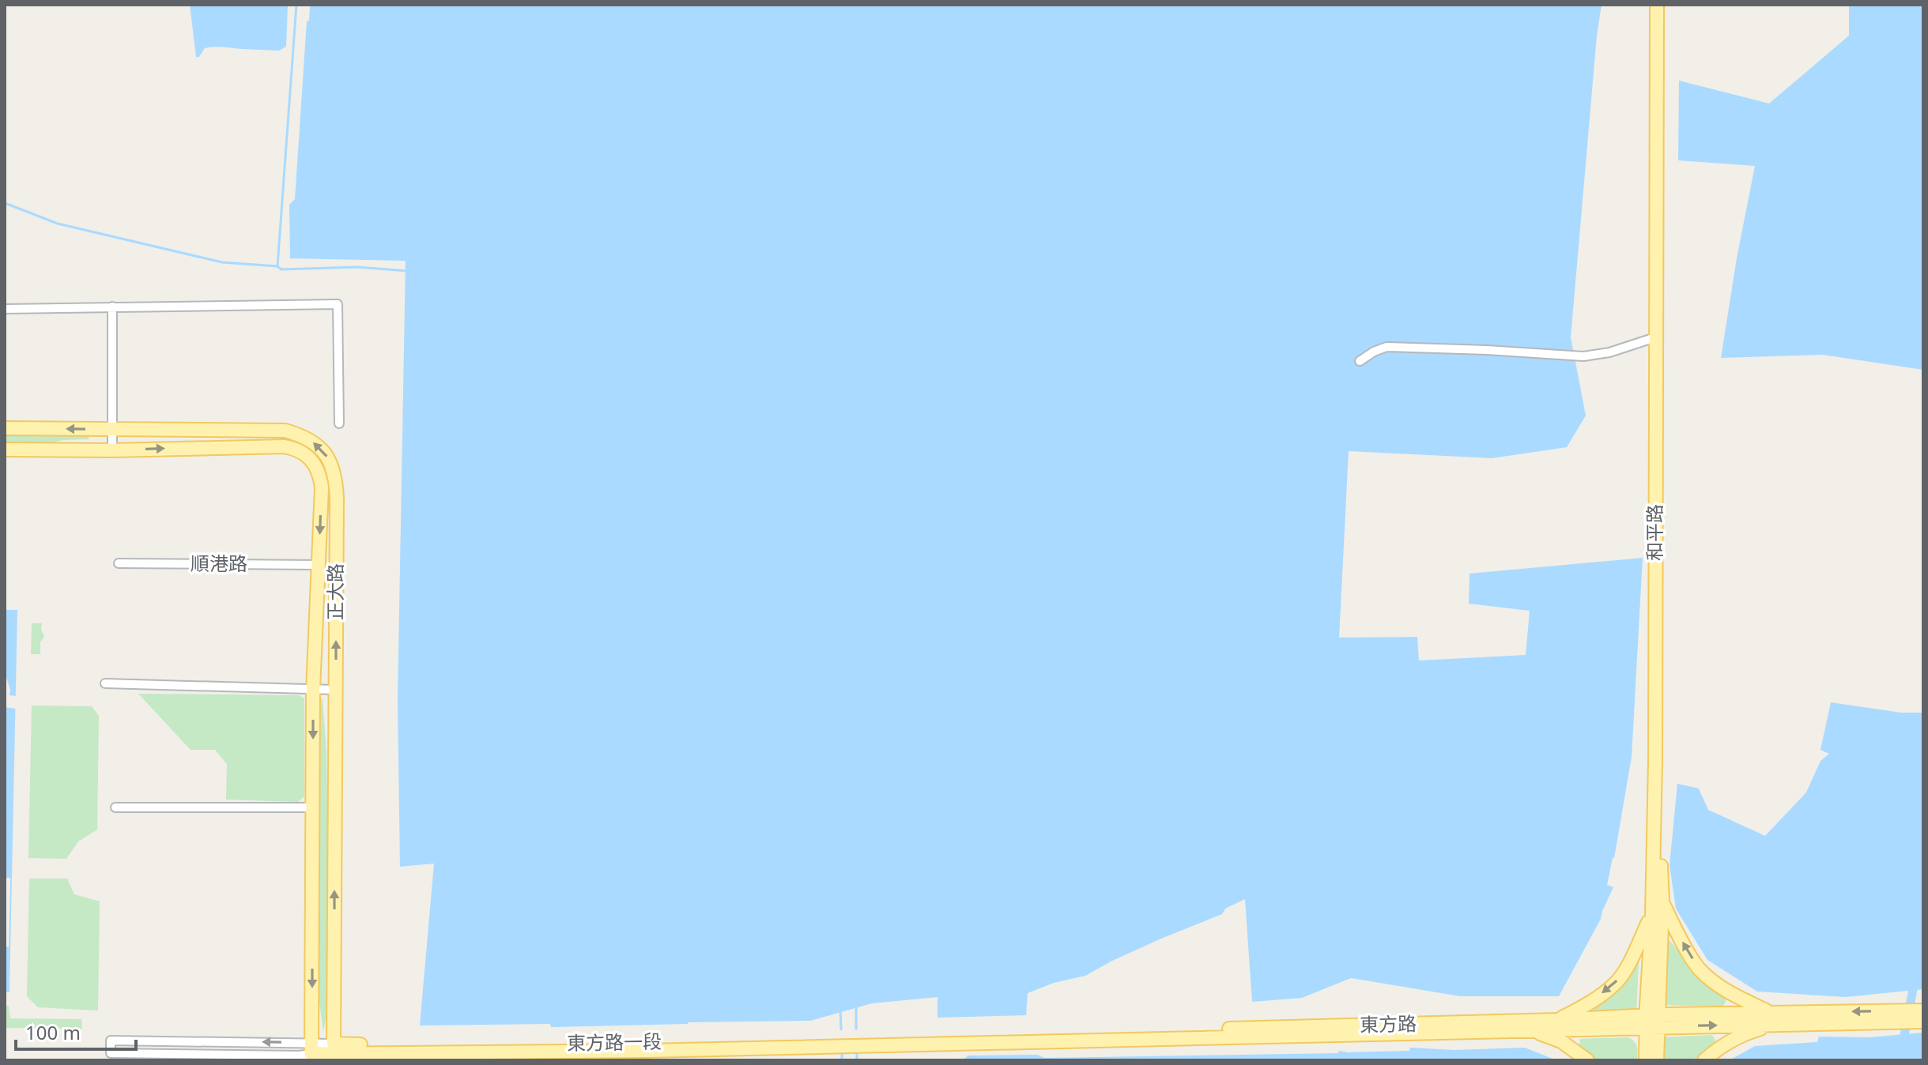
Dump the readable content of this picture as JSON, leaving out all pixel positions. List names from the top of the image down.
{
  "streets": {
    "main road": [
      "和平路",
      "正大路",
      "東方路",
      "東方路一段"
    ],
    "street": ["順港路"]
  },
  "crossings": [
    ["和平路", "東方路"],
    ["順港路", "正大路"],
    ["正大路", "東方路一段"],
    ["東方路", "東方路一段"]
  ],
  "scale_bar": "100 m"
}
